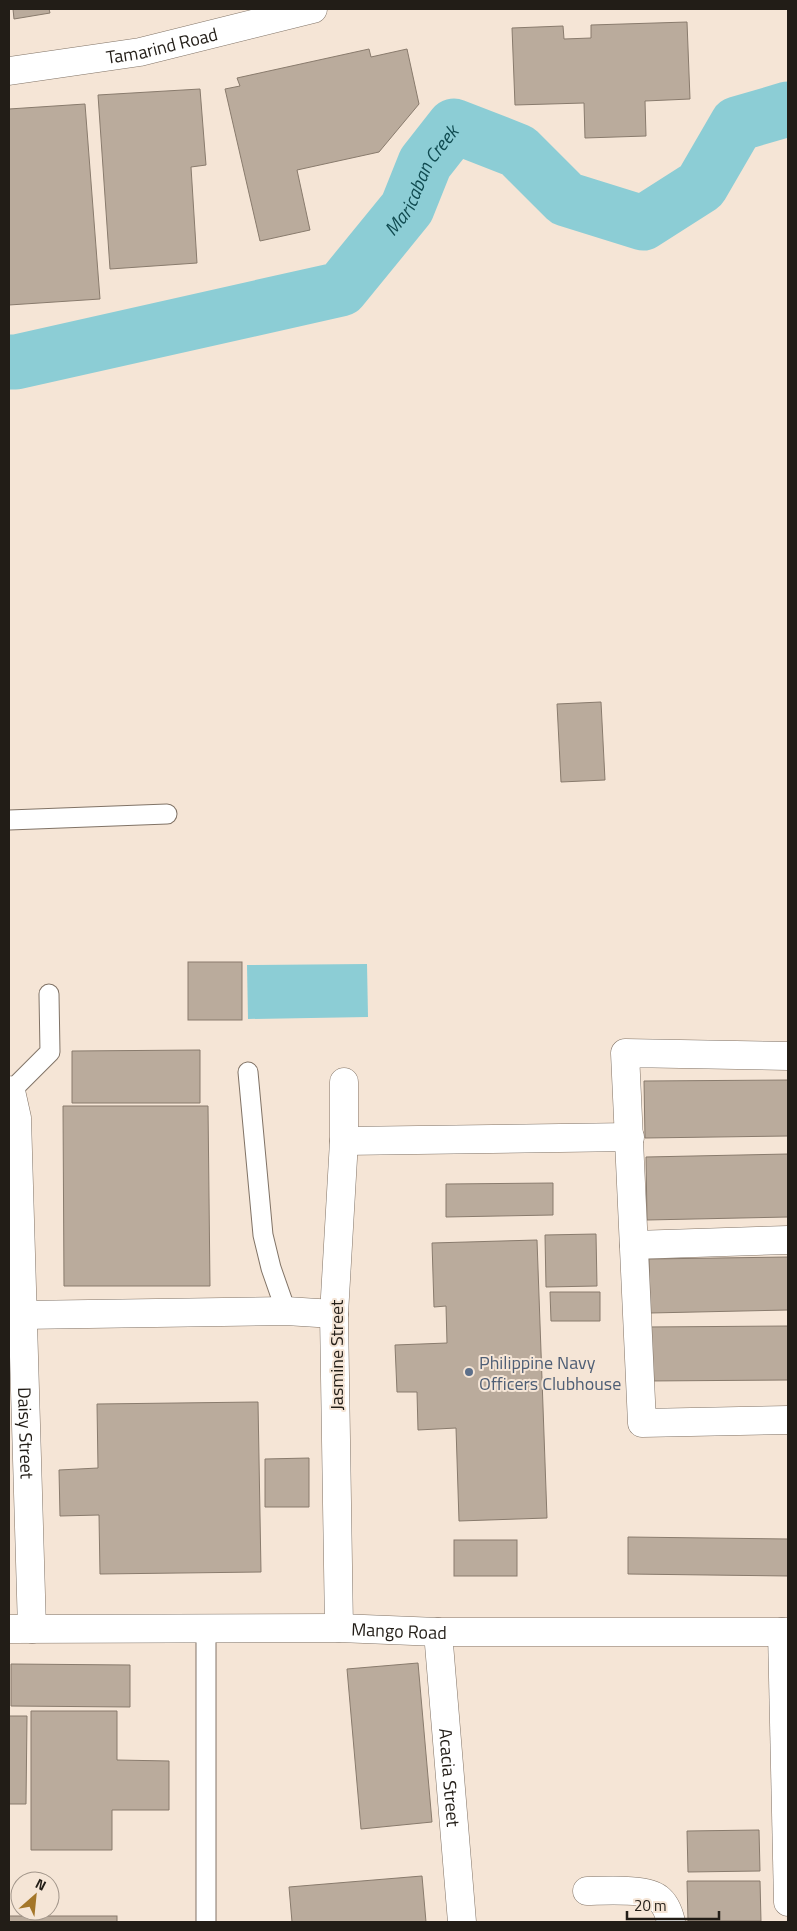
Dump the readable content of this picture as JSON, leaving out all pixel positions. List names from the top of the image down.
{
  "streets": {
    "street": [
      "Tamarind Road",
      "Jasmine Street",
      "Daisy Street",
      "Mango Road",
      "Acacia Street"
    ]
  },
  "crossings": [
    ["Jasmine Street", "Mango Road"],
    ["Daisy Street", "Mango Road"],
    ["Mango Road", "Acacia Street"]
  ],
  "water": ["Maricaban Creek"],
  "places": ["Philippine Navy Officers Clubhouse"],
  "scale_bar": "20 m",
  "north": "top right"
}
